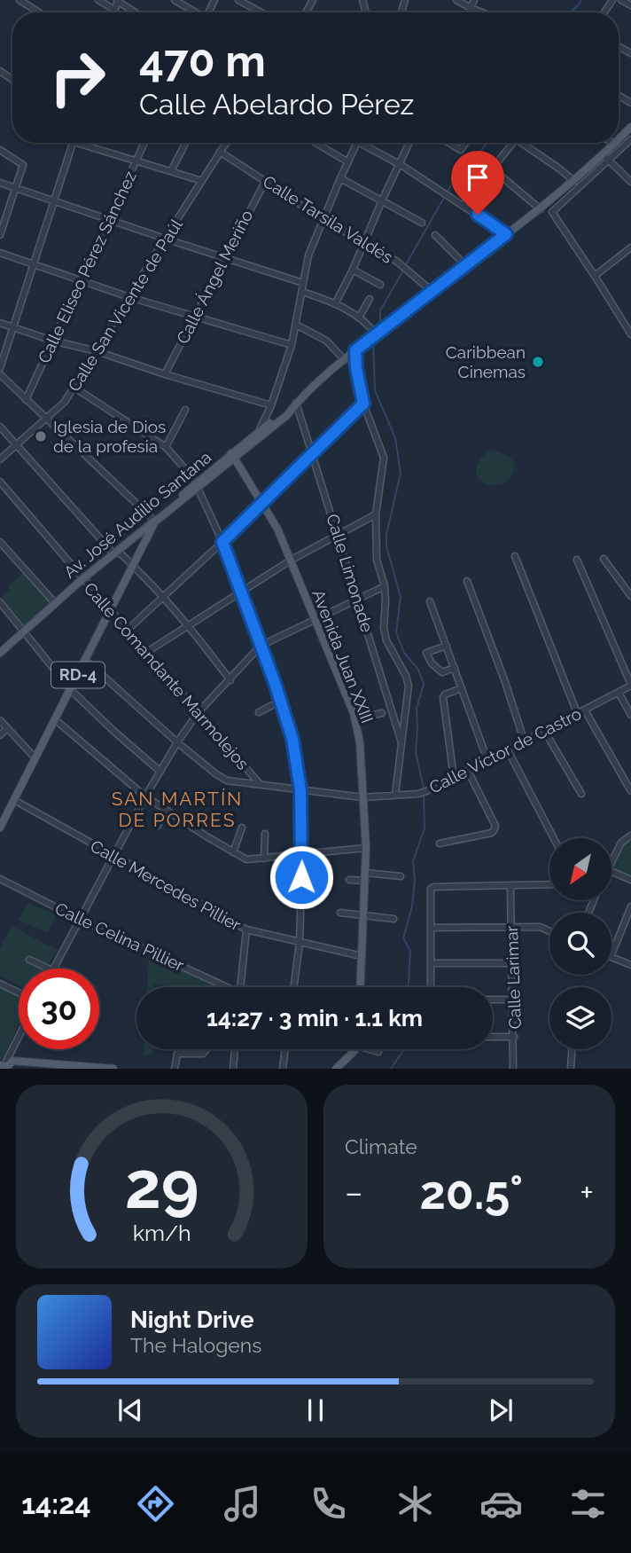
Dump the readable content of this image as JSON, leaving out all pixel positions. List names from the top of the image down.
{
  "streets": {
    "main road": ["Av. José Audilio Santana", "Avenida Juan XXIII", "RD-4"],
    "street": [
      "Calle Tarsila Valdés",
      "Calle Eliseo Pérez Sánchez",
      "Calle Ángel Meriño",
      "Calle San Vicente de Paúl",
      "Calle Limonade",
      "Calle Comandante Marmolejos",
      "Calle Víctor de Castro",
      "Calle Mercedes Pillier",
      "Calle Celina Pillier",
      "Calle Larimar"
    ]
  },
  "crossings": [
    ["Calle Tarsila Valdés", "Calle Ángel Meriño"],
    ["Calle Tarsila Valdés", "Calle San Vicente de Paúl"],
    ["Calle Tarsila Valdés", "RD-4"],
    ["Av. José Audilio Santana", "Calle Limonade"],
    ["Av. José Audilio Santana", "Avenida Juan XXIII"],
    ["Av. José Audilio Santana", "RD-4"],
    ["Av. José Audilio Santana", "Calle Comandante Marmolejos"],
    ["Calle Limonade", "RD-4"],
    ["Avenida Juan XXIII", "RD-4"],
    ["Avenida Juan XXIII", "Calle Víctor de Castro"],
    ["Avenida Juan XXIII", "Calle Mercedes Pillier"],
    ["RD-4", "Calle Comandante Marmolejos"],
    ["RD-4", "Calle Víctor de Castro"],
    ["RD-4", "Calle Mercedes Pillier"],
    ["Calle Comandante Marmolejos", "Calle Víctor de Castro"]
  ],
  "districts": ["SAN MARTÍN DE PORRES"],
  "places": ["Caribbean Cinemas", "Iglesia de Dios de la profesia"],
  "north": "bottom left",
  "page": {
    "turn": ["470 m", "Calle Abelardo Pérez"],
    "limit": "30",
    "trip": "14:27 · 3 min · 1.1 km",
    "tile": "Climate",
    "heat": ["−", "20.5°", "+"],
    "song": ["Night Drive", "The Halogens"],
    "tabs": "14:24",
    "gauge": ["29", "km/h"]
  }
}
